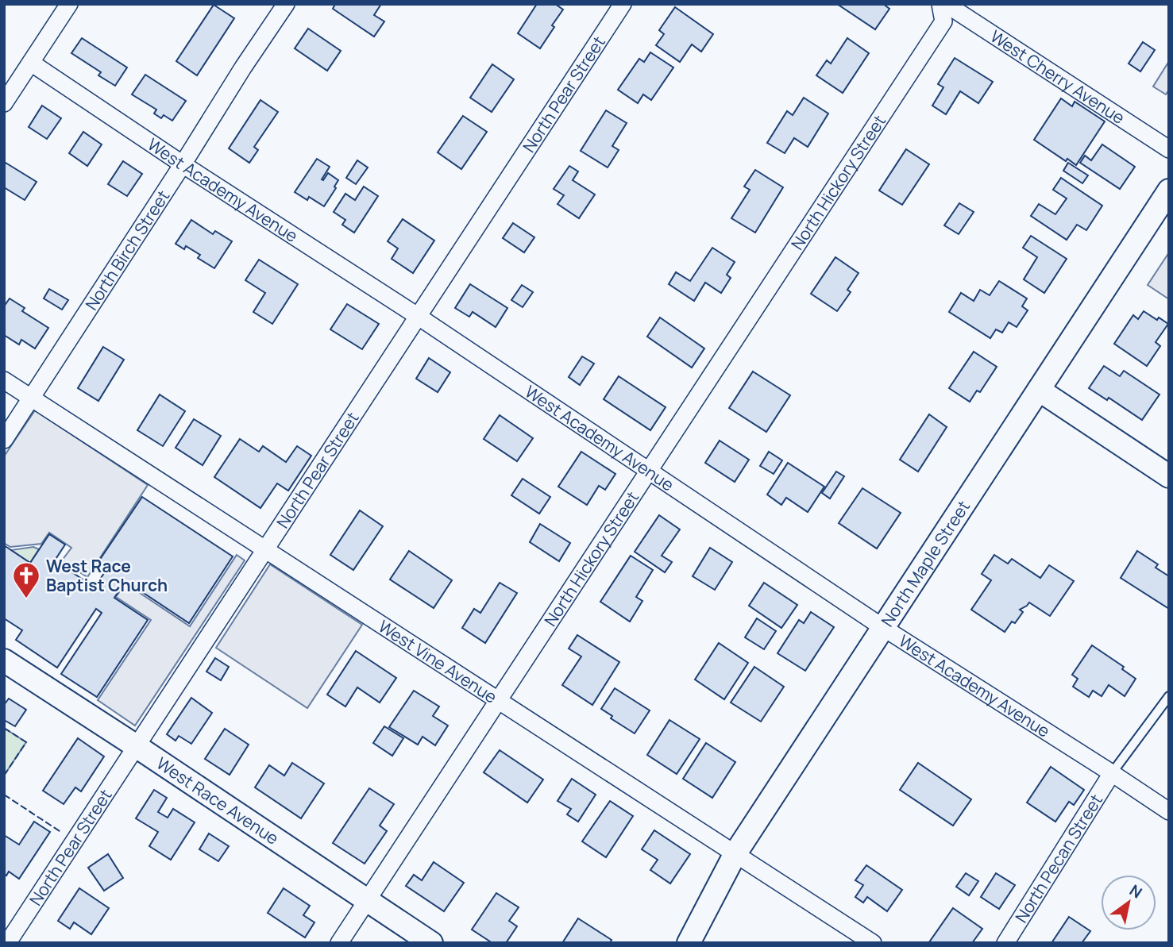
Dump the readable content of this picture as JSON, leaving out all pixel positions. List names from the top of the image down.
{
  "streets": {
    "main road": ["North Maple Street", "West Race Avenue"],
    "street": [
      "West Cherry Avenue",
      "North Pear Street",
      "North Hickory Street",
      "West Academy Avenue",
      "North Birch Street",
      "West Vine Avenue",
      "North Pecan Street"
    ]
  },
  "crossings": [
    ["North Pear Street", "West Academy Avenue"],
    ["North Pear Street", "West Vine Avenue"],
    ["North Pear Street", "West Race Avenue"],
    ["North Hickory Street", "West Academy Avenue"],
    ["North Hickory Street", "West Vine Avenue"],
    ["North Hickory Street", "West Race Avenue"],
    ["West Academy Avenue", "North Birch Street"],
    ["West Academy Avenue", "North Maple Street"],
    ["West Academy Avenue", "North Pecan Street"],
    ["North Birch Street", "West Vine Avenue"],
    ["North Maple Street", "West Vine Avenue"]
  ],
  "places": {
    "church": ["West Race Baptist Church"]
  },
  "north": "top right"
}
